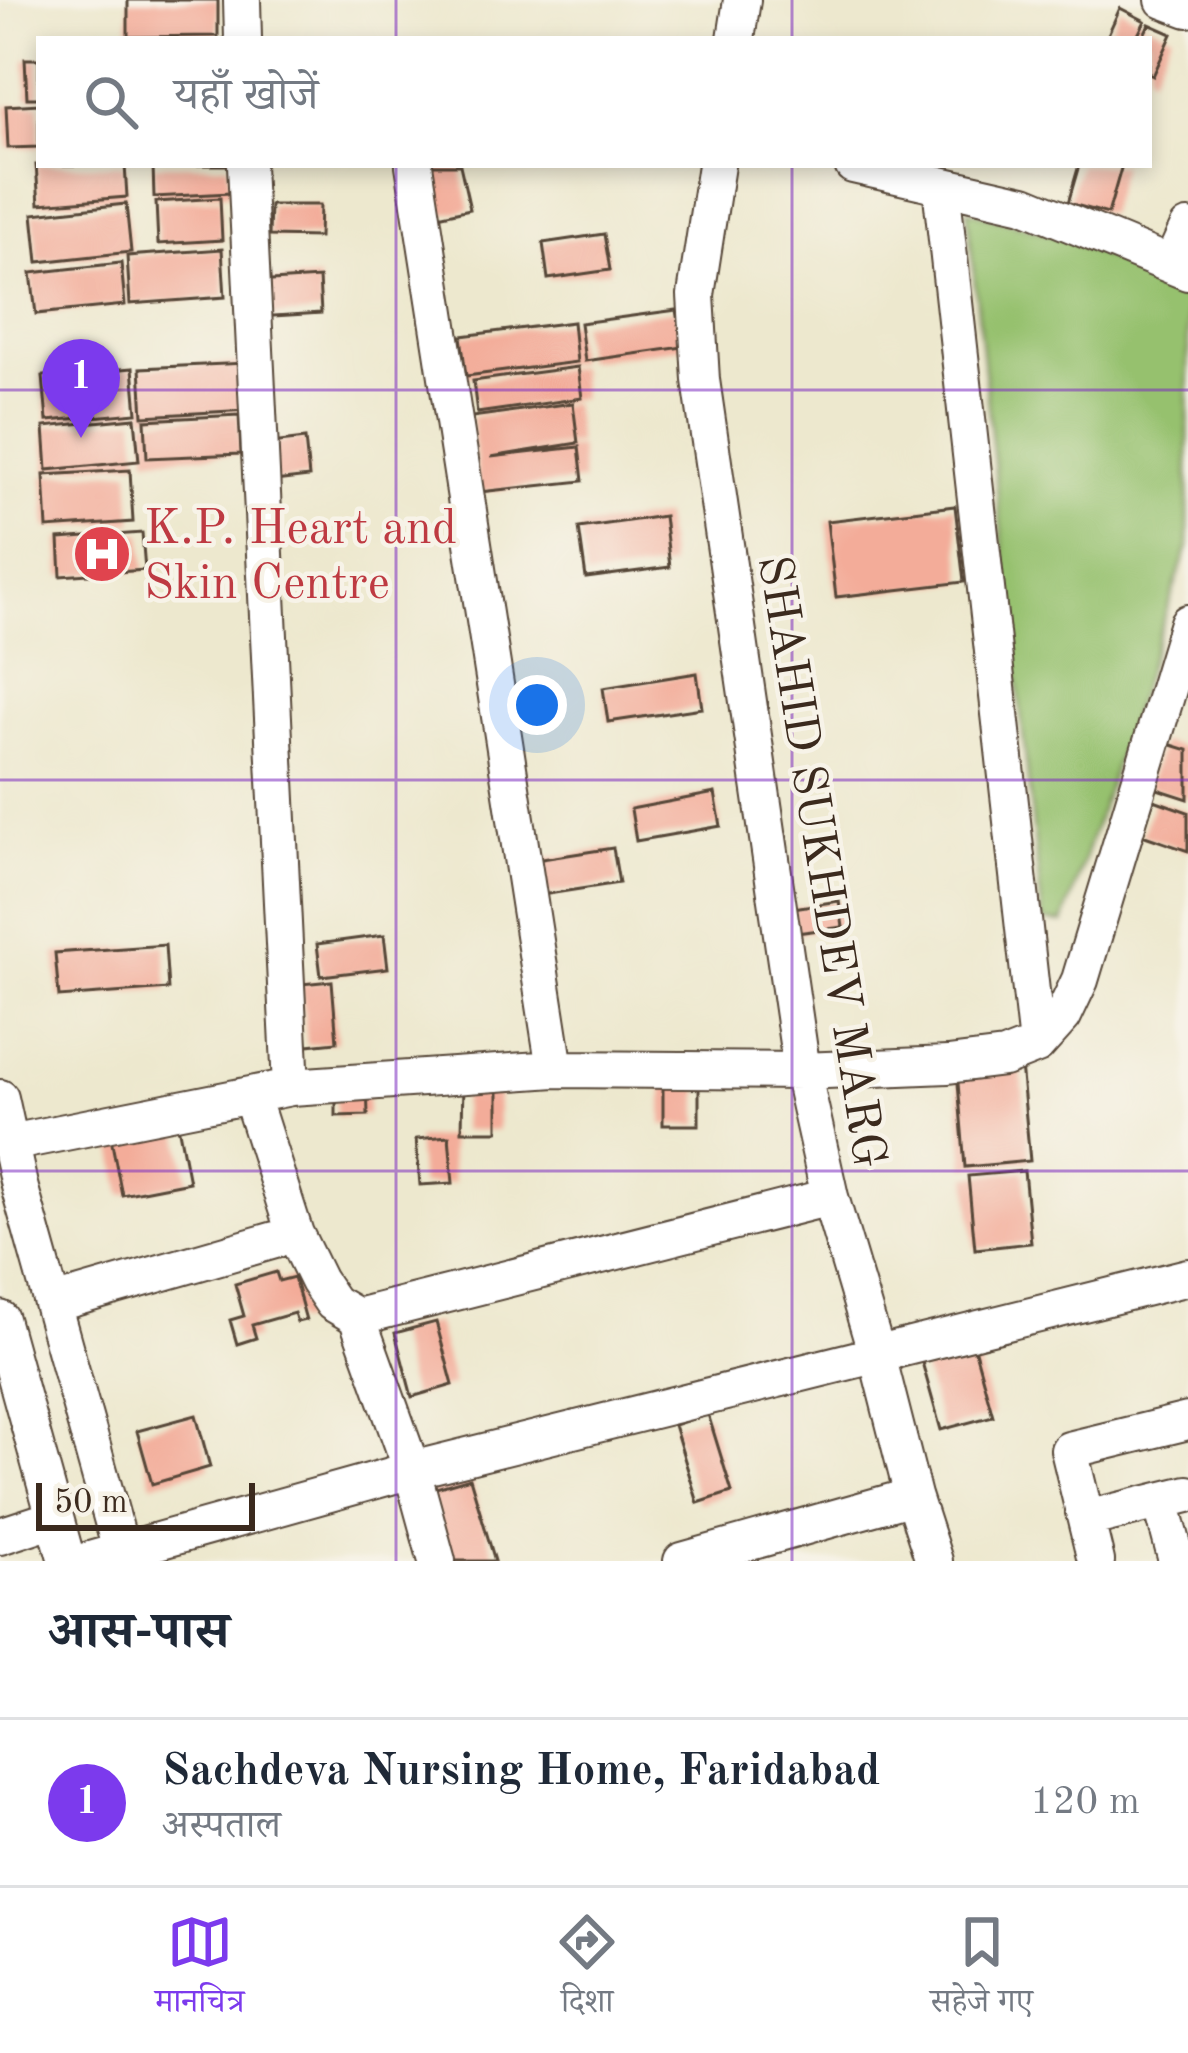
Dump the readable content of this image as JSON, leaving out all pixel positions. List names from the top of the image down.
{
  "streets": {
    "street": ["SHAHID SUKHDEV MARG"]
  },
  "places": {
    "hospital": ["K.P. Heart and Skin Centre"]
  },
  "scale_bar": "50 m",
  "page": {
    "search": "यहाँ खोजें",
    "pins": "1",
    "scale": "50 m",
    "heading": "आस-पास",
    "list": [
      {
        "mark": "1",
        "name": "Sachdeva Nursing Home, Faridabad",
        "note": "अस्पताल",
        "value": "120 m"
      }
    ],
    "nav": ["मानचित्र", "दिशा", "सहेजे गए"]
  }
}
